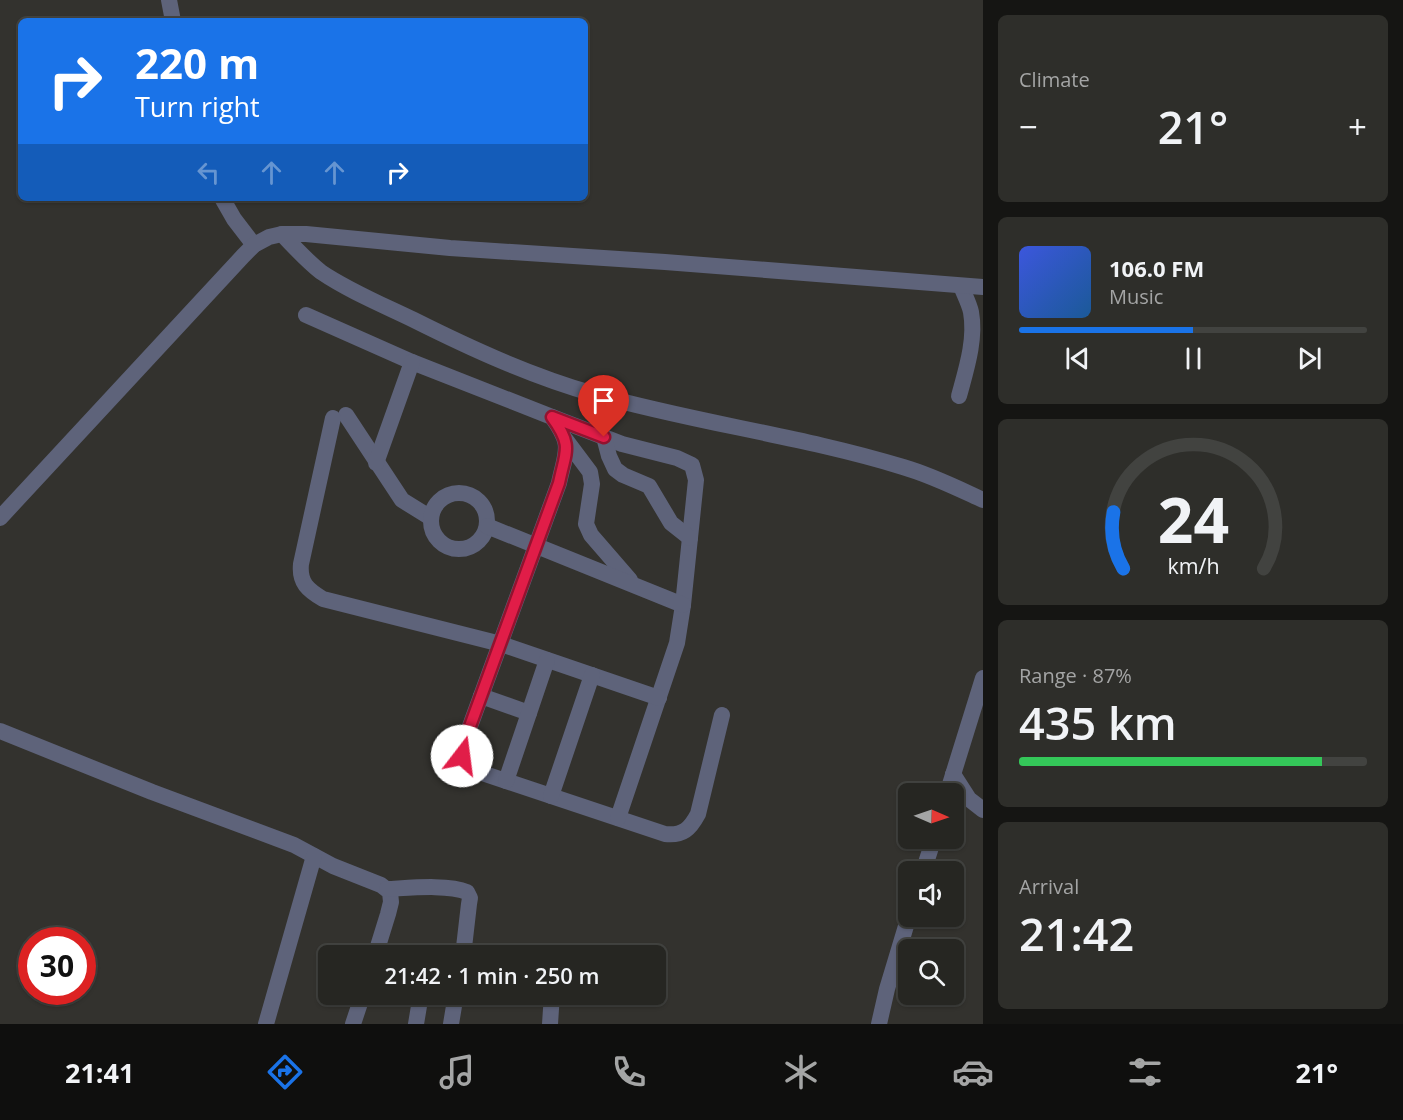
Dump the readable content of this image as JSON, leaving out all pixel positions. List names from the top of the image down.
{
  "north": "right",
  "page": {
    "tile": [
      "Climate",
      ["Range · 87%", "435 km"],
      ["Arrival", "21:42"]
    ],
    "turn": ["220 m", "Turn right"],
    "heat": ["−", "21°", "+"],
    "song": ["106.0 FM", "Music"],
    "limit": "30",
    "trip": "21:42 · 1 min · 250 m",
    "tabs": ["21:41", "21°"],
    "gauge": ["24", "km/h"]
  }
}
